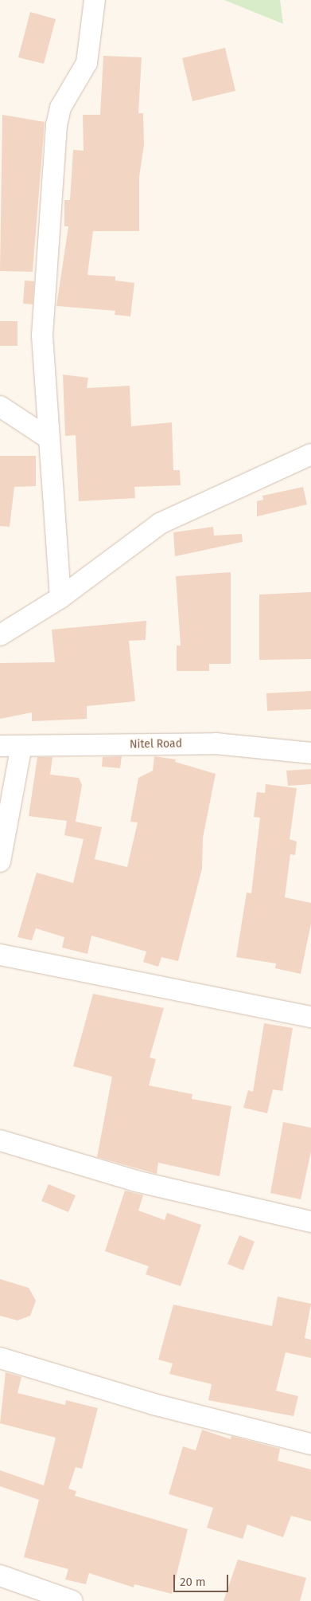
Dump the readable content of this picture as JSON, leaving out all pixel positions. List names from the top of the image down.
{
  "streets": {
    "street": ["Nitel Road"]
  },
  "scale_bar": "20 m"
}
